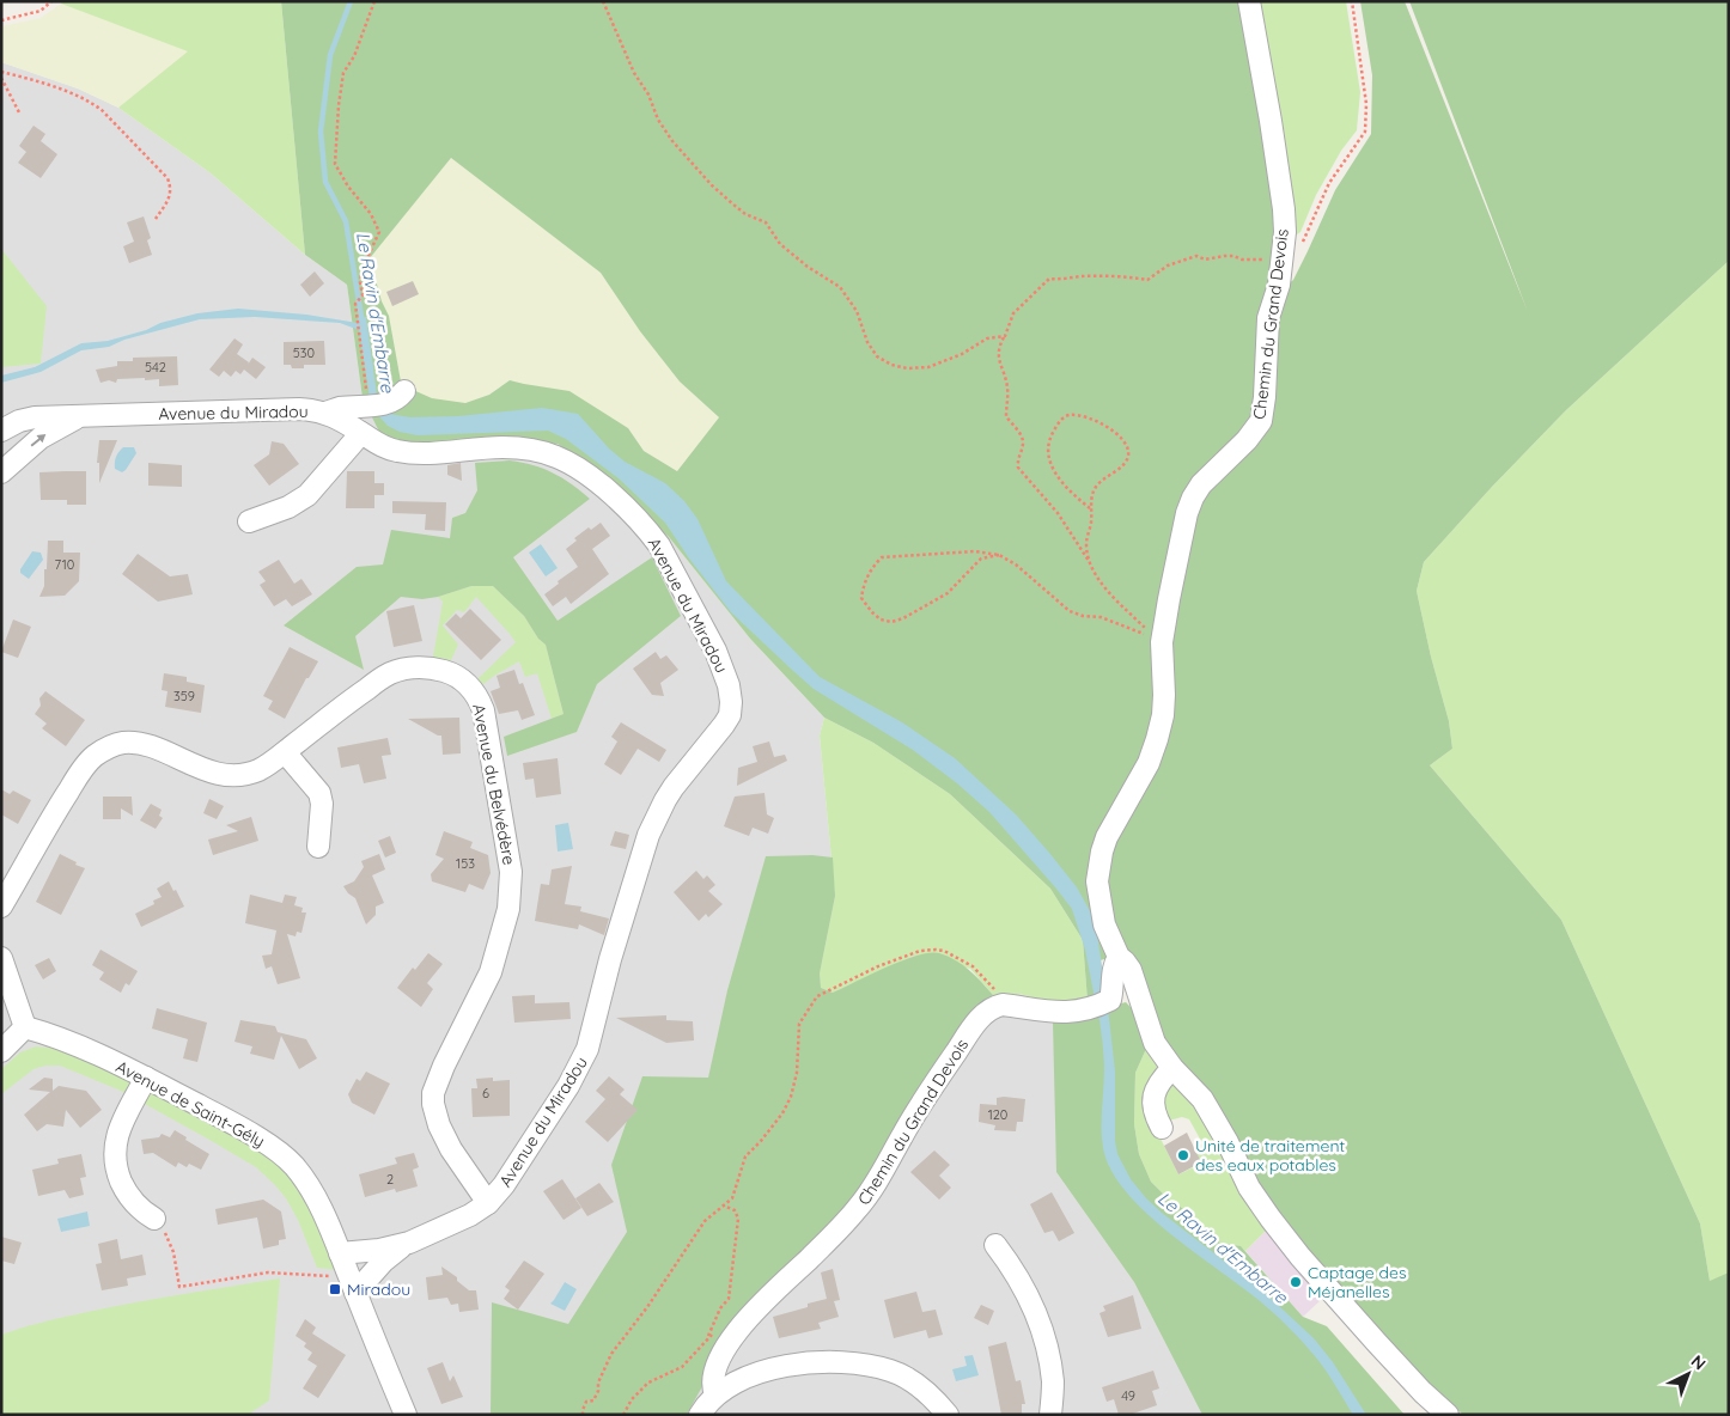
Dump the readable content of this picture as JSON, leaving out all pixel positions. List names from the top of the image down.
{
  "streets": {
    "street": [
      "Chemin du Grand Devois",
      "Avenue du Miradou",
      "Avenue du Belvédère",
      "Avenue de Saint-Gély"
    ]
  },
  "crossings": [
    ["Avenue du Miradou", "Avenue du Belvédère"],
    ["Avenue du Miradou", "Avenue de Saint-Gély"]
  ],
  "water": ["Le Ravin d'Embarre"],
  "places": {
    "other": ["Unité de traitement des eaux potables", "Captage des Méjanelles"],
    "transit": ["Miradou"]
  },
  "house_numbers": [
    "530",
    "542",
    "710",
    "359",
    "153",
    "6",
    "120",
    "2",
    "49"
  ],
  "north": "top right"
}
